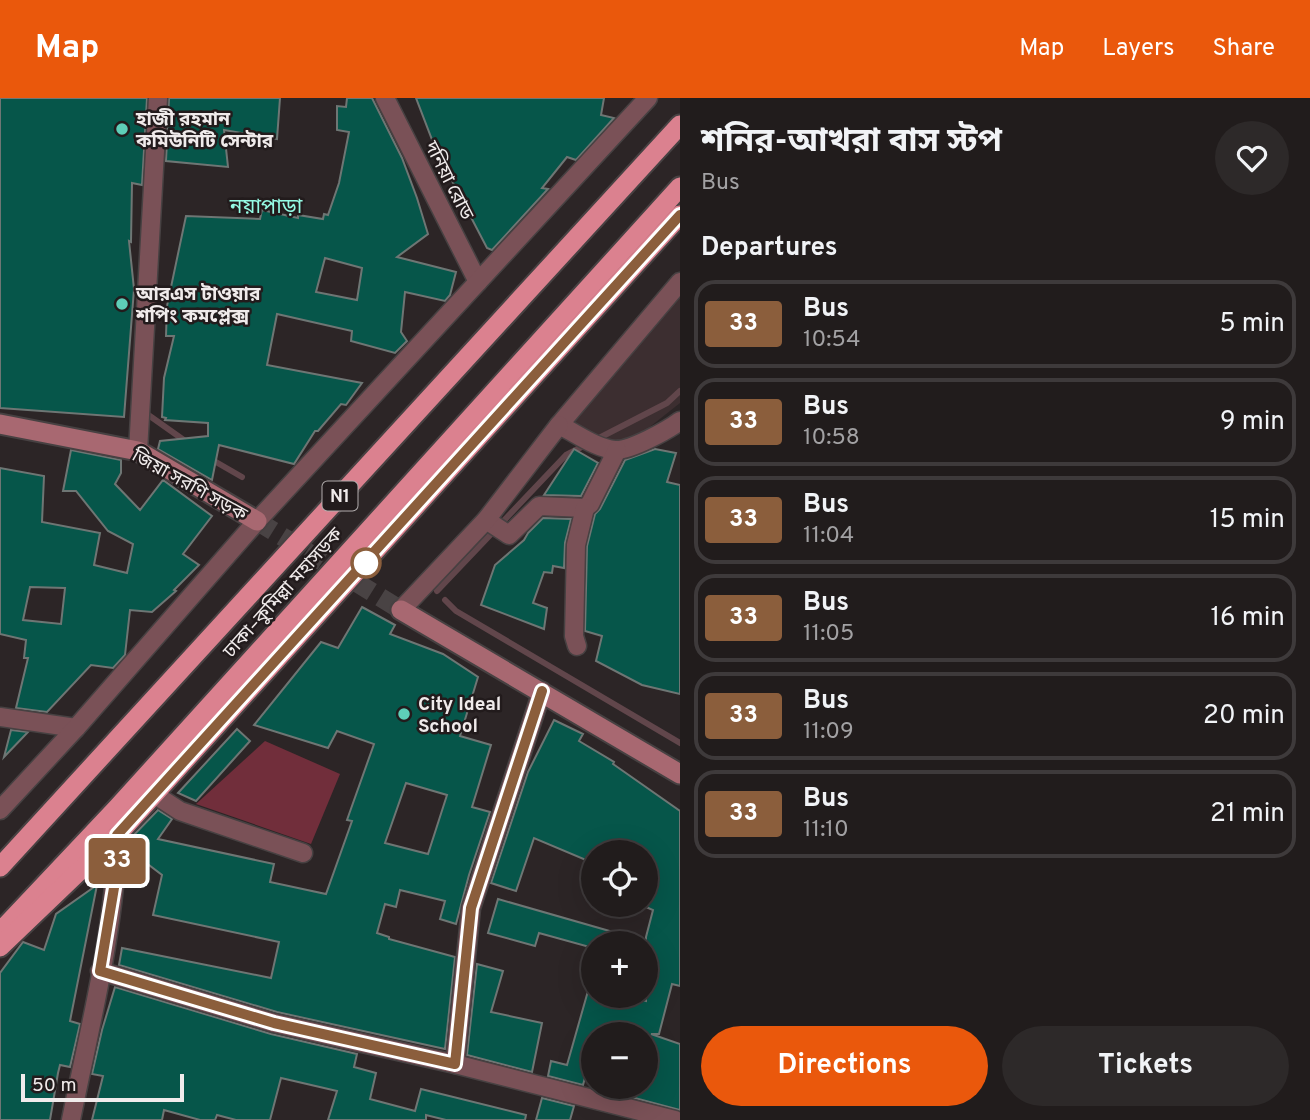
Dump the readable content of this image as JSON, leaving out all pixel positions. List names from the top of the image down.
{
  "streets": {
    "highway": ["N1", "ঢাকা–কুমিল্লা মহাসড়ক"],
    "main road": ["জিয়া সরণি সড়ক"],
    "street": ["দনিয়া রোড"]
  },
  "districts": ["নয়াপাড়া"],
  "places": ["হাজী রহমান কমিউনিটি সেন্টার", "আরএস টাওয়ার শপিং কমপ্লেক্স", "City Ideal School"],
  "lines": ["bus line 33"],
  "scale_bar": "50 m",
  "page": {
    "header": "Map",
    "nav": ["Map", "Layers", "Share"],
    "on_map": "33",
    "heading": [
      ["শনির-আখরা বাস স্টপ", "Bus"],
      "Departures"
    ],
    "list": [
      {
        "mark": "33",
        "name": "Bus",
        "note": "10:54",
        "value": "5 min"
      },
      {
        "mark": "33",
        "name": "Bus",
        "note": "10:58",
        "value": "9 min"
      },
      {
        "mark": "33",
        "name": "Bus",
        "note": "11:04",
        "value": "15 min"
      },
      {
        "mark": "33",
        "name": "Bus",
        "note": "11:05",
        "value": "16 min"
      },
      {
        "mark": "33",
        "name": "Bus",
        "note": "11:09",
        "value": "20 min"
      },
      {
        "mark": "33",
        "name": "Bus",
        "note": "11:10",
        "value": "21 min"
      }
    ],
    "map_buttons": ["+", "−"],
    "buttons": ["Directions", "Tickets"],
    "scale": "50 m"
  }
}
